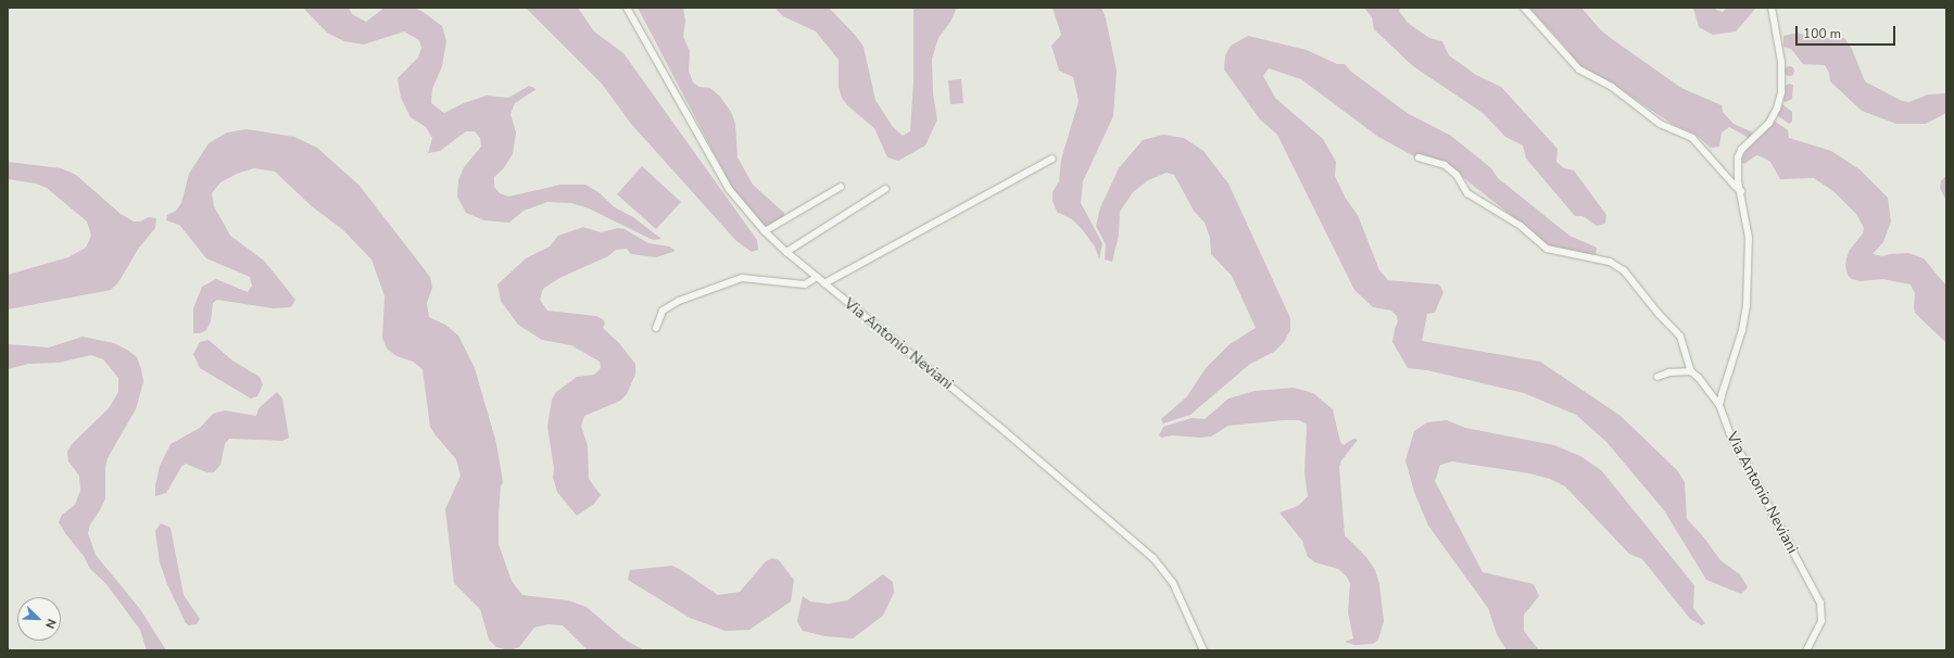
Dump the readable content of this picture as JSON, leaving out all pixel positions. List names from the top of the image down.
{
  "streets": {
    "street": ["Via Antonio Neviani"]
  },
  "scale_bar": "100 m",
  "north": "bottom right"
}
